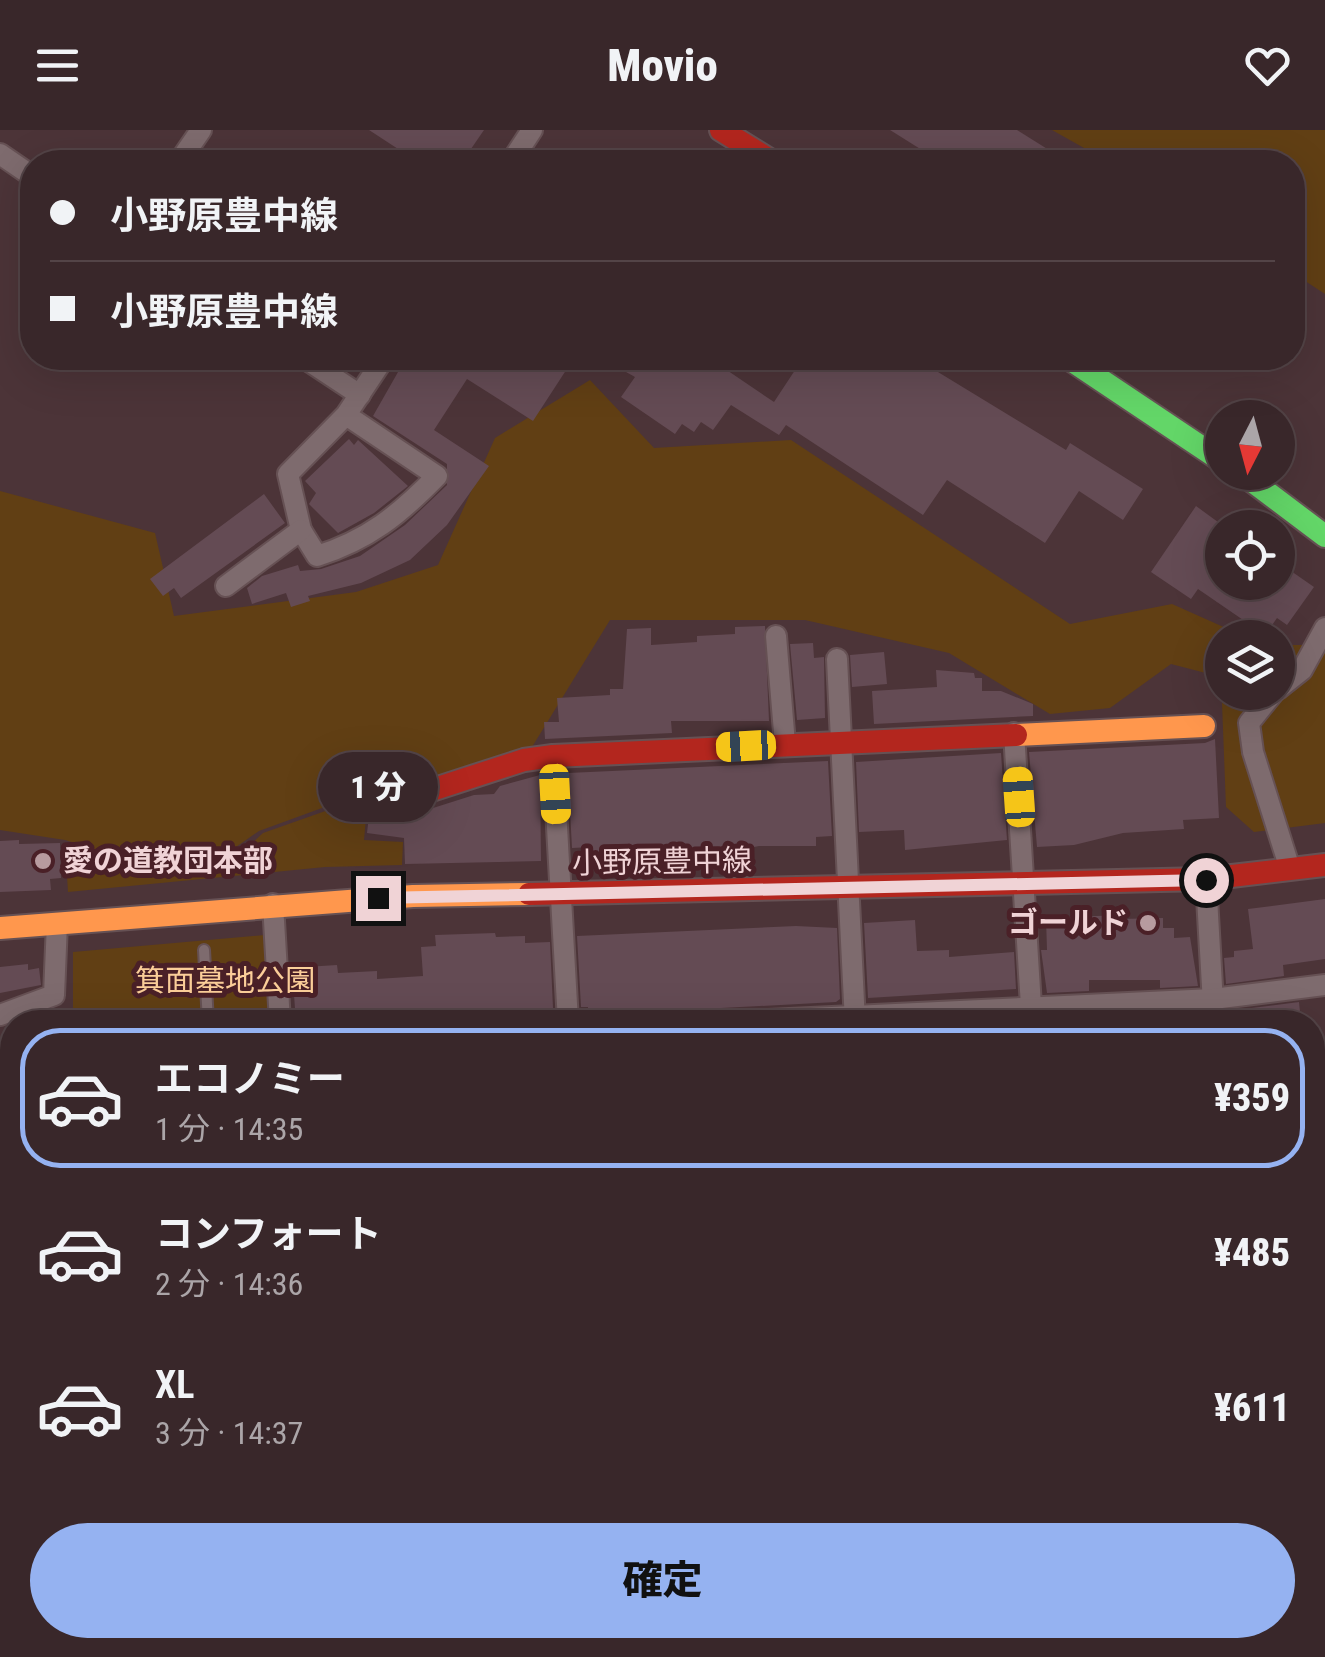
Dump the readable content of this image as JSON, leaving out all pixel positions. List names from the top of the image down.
{
  "streets": {
    "street": ["小野原豊中線"]
  },
  "parks": ["箕面墓地公園"],
  "places": ["愛の道教団本部", "ゴールド"],
  "north": "bottom",
  "page": {
    "header": "Movio",
    "banner": ["小野原豊中線", "小野原豊中線"],
    "bubble": "1 分",
    "list": [
      {
        "name": "エコノミー",
        "note": "1 分 · 14:35",
        "value": "¥359"
      },
      {
        "name": "コンフォート",
        "note": "2 分 · 14:36",
        "value": "¥485"
      },
      {
        "name": "XL",
        "note": "3 分 · 14:37",
        "value": "¥611"
      }
    ],
    "buttons": "確定"
  }
}
